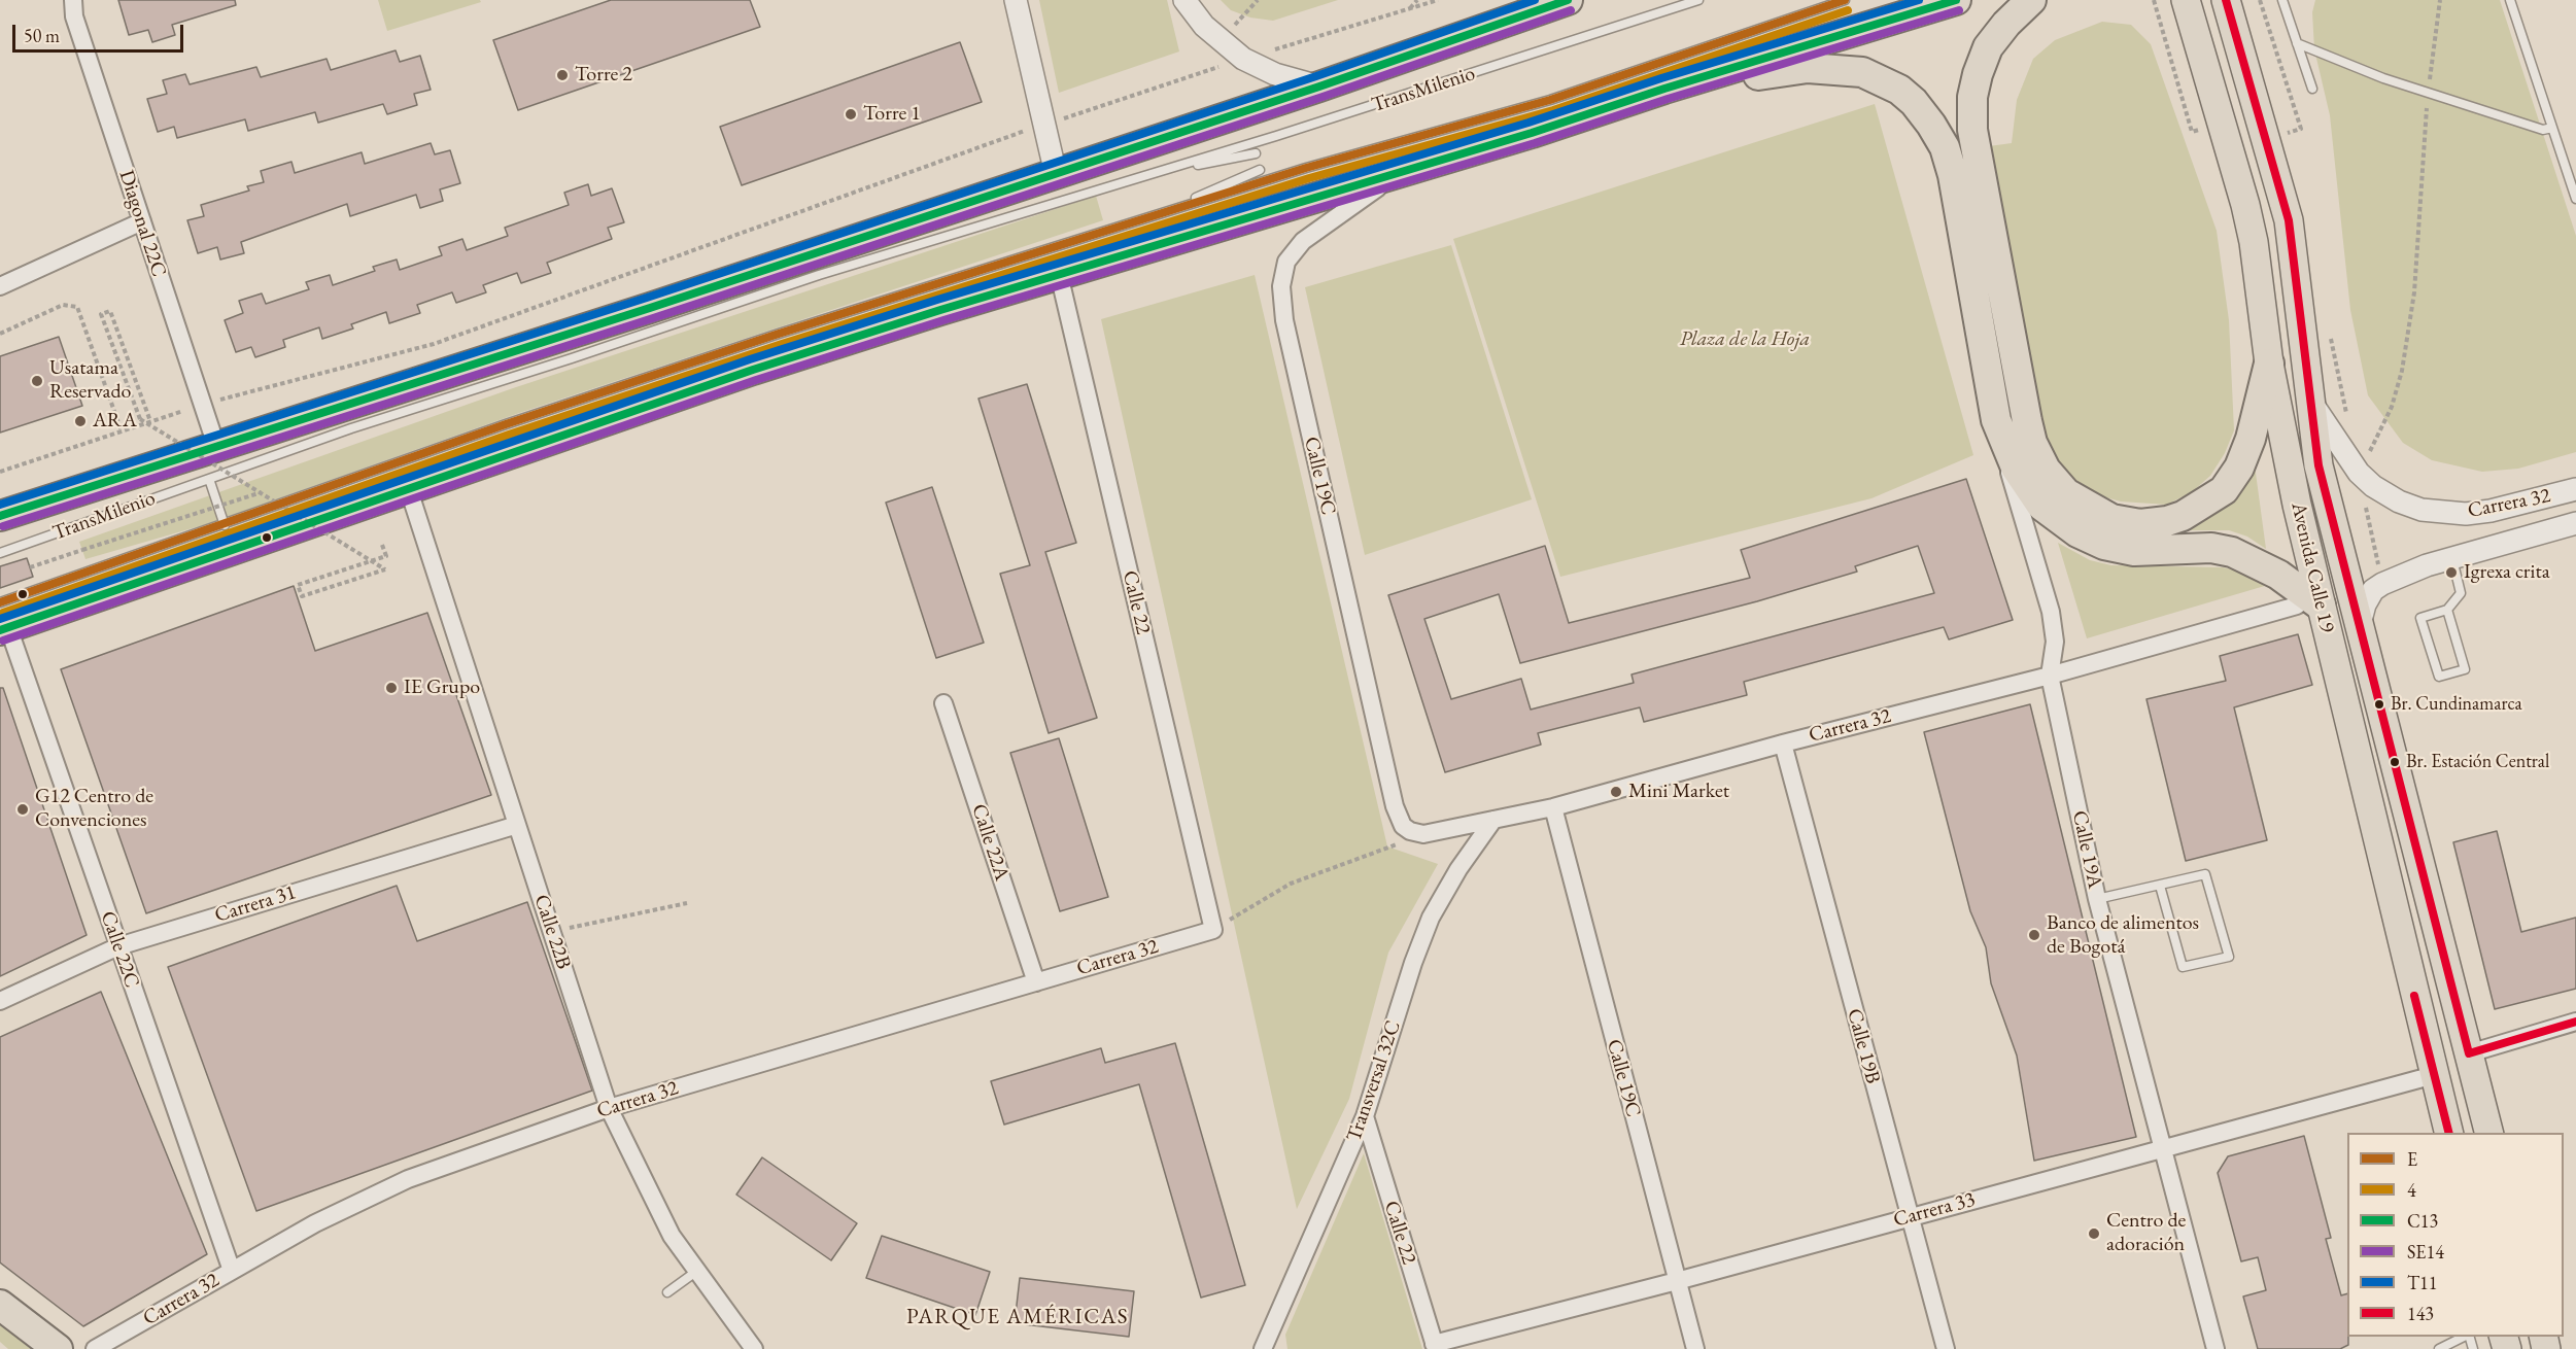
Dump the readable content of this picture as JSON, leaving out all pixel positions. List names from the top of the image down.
{
  "streets": {
    "main road": ["Avenida Calle 19"],
    "street": [
      "Diagonal 22C",
      "Calle 19C",
      "Carrera 32",
      "Calle 22",
      "Calle 22A",
      "Calle 19A",
      "Carrera 31",
      "Calle 22B",
      "Calle 22C",
      "Calle 19B",
      "Transversal 32C",
      "Carrera 33"
    ],
    "lane": ["TransMilenio"]
  },
  "crossings": [
    ["TransMilenio", "Calle 22C"],
    ["Calle 19C", "Carrera 32"],
    ["Calle 19C", "Carrera 33"],
    ["Carrera 32", "Avenida Calle 19"],
    ["Carrera 32", "Calle 22"],
    ["Carrera 32", "Calle 22A"],
    ["Carrera 32", "Calle 19A"],
    ["Carrera 32", "Calle 22B"],
    ["Carrera 32", "Calle 22C"],
    ["Carrera 32", "Calle 19B"],
    ["Carrera 32", "Transversal 32C"],
    ["Avenida Calle 19", "Carrera 33"],
    ["Calle 22", "Transversal 32C"],
    ["Calle 22", "Carrera 33"],
    ["Calle 19A", "Carrera 33"],
    ["Carrera 31", "Calle 22B"],
    ["Carrera 31", "Calle 22C"],
    ["Calle 19B", "Carrera 33"]
  ],
  "districts": ["PARQUE AMÉRICAS"],
  "parks": ["Plaza de la Hoja"],
  "places": [
    "Torre 2",
    "Torre 1",
    "Usatama Reservado",
    "ARA",
    "Igrexa crita",
    "IE Grupo",
    "Br. Cundinamarca",
    "Br. Estación Central",
    "Mini Market",
    "G12 Centro de Convenciones",
    "Banco de alimentos de Bogotá",
    "Centro de adoración"
  ],
  "lines": [
    "transit line E",
    "transit line C13",
    "transit line T11",
    "transit line 143",
    "transit line 4",
    "transit line SE14"
  ],
  "legend": [
    "E",
    "4",
    "C13",
    "SE14",
    "T11",
    "143"
  ],
  "scale_bar": "50 m"
}
